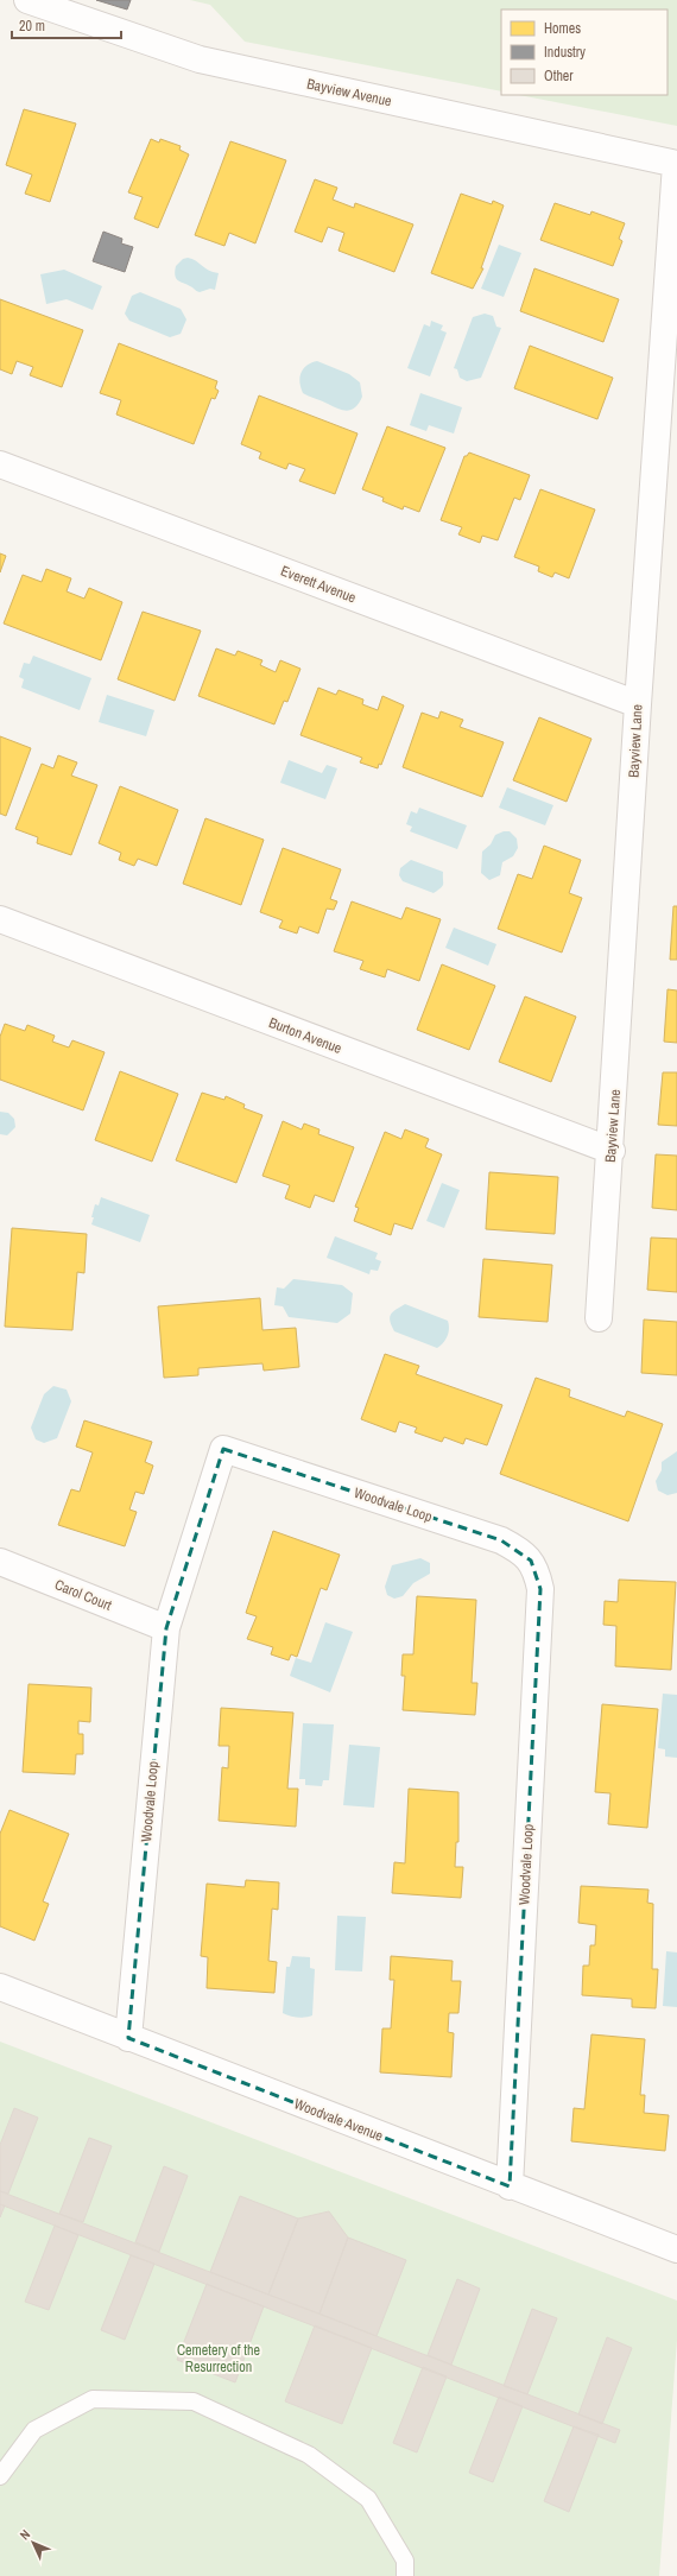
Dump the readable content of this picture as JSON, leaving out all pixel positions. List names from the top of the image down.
{
  "streets": {
    "street": [
      "Bayview Avenue",
      "Everett Avenue",
      "Bayview Lane",
      "Burton Avenue",
      "Woodvale Loop",
      "Carol Court",
      "Woodvale Avenue"
    ]
  },
  "crossings": [
    ["Bayview Avenue", "Bayview Lane"],
    ["Everett Avenue", "Bayview Lane"],
    ["Bayview Lane", "Burton Avenue"],
    ["Woodvale Loop", "Carol Court"],
    ["Woodvale Loop", "Woodvale Avenue"]
  ],
  "parks": ["Cemetery of the Resurrection"],
  "legend": ["Homes", "Industry", "Other"],
  "scale_bar": "20 m",
  "north": "top left"
}
